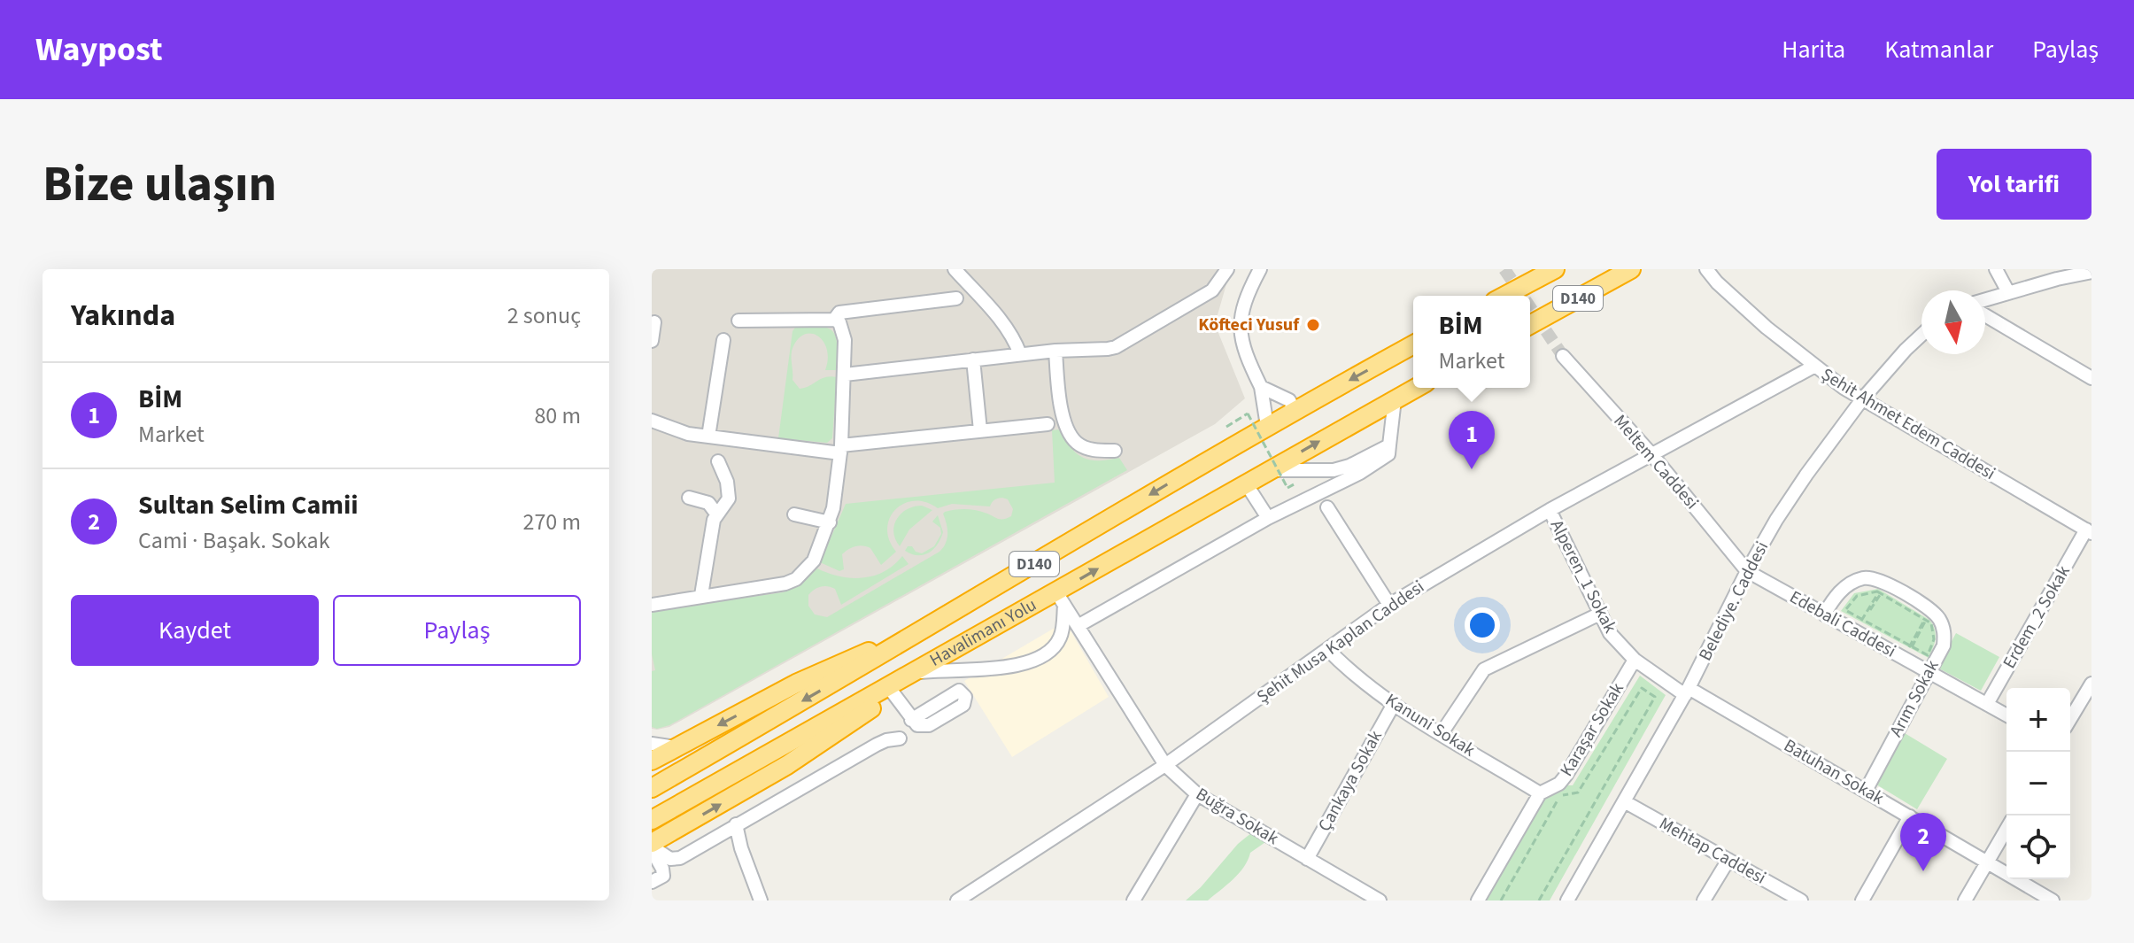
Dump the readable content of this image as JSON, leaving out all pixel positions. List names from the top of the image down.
{
  "streets": {
    "highway": ["D140", "Havalimanı Yolu"],
    "street": [
      "Şehit Ahmet Edem Caddesi",
      "Meltem Caddesi",
      "Alperen_1 Sokak",
      "Belediye. Caddesi",
      "Erdem_2 Sokak",
      "Edebali Caddesi",
      "Şehit Musa Kaplan Caddesi",
      "Arım Sokak",
      "Kanuni Sokak",
      "Karaşar Sokak",
      "Batuhan Sokak",
      "Çankaya Sokak",
      "Buğra Sokak",
      "Mehtap Caddesi"
    ]
  },
  "crossings": [
    ["Şehit Ahmet Edem Caddesi", "Belediye. Caddesi"],
    ["Şehit Ahmet Edem Caddesi", "Erdem_2 Sokak"],
    ["Şehit Ahmet Edem Caddesi", "Şehit Musa Kaplan Caddesi"],
    ["Meltem Caddesi", "Belediye. Caddesi"],
    ["Meltem Caddesi", "Edebali Caddesi"],
    ["Meltem Caddesi", "Şehit Musa Kaplan Caddesi"],
    ["Alperen_1 Sokak", "Belediye. Caddesi"],
    ["Alperen_1 Sokak", "Şehit Musa Kaplan Caddesi"],
    ["Alperen_1 Sokak", "Karaşar Sokak"],
    ["Alperen_1 Sokak", "Batuhan Sokak"],
    ["Belediye. Caddesi", "Edebali Caddesi"],
    ["Belediye. Caddesi", "Batuhan Sokak"],
    ["Belediye. Caddesi", "Mehtap Caddesi"],
    ["Erdem_2 Sokak", "Edebali Caddesi"],
    ["Edebali Caddesi", "Arım Sokak"],
    ["Havalimanı Yolu", "Buğra Sokak"],
    ["Şehit Musa Kaplan Caddesi", "Kanuni Sokak"],
    ["Şehit Musa Kaplan Caddesi", "Buğra Sokak"],
    ["Arım Sokak", "Batuhan Sokak"],
    ["Kanuni Sokak", "Karaşar Sokak"],
    ["Kanuni Sokak", "Çankaya Sokak"],
    ["Çankaya Sokak", "Buğra Sokak"]
  ],
  "places": ["Köfteci Yusuf"],
  "north": "bottom",
  "page": {
    "header": "Waypost",
    "nav": ["Harita", "Katmanlar", "Paylaş"],
    "buttons": [
      "Yol tarifi",
      ["Kaydet", "Paylaş"]
    ],
    "title": "Bize ulaşın",
    "heading": ["Yakında", "2 sonuç"],
    "popup": ["BİM", "Market"],
    "list": [
      {
        "mark": "1",
        "name": "BİM",
        "note": "Market",
        "value": "80 m"
      },
      {
        "mark": "2",
        "name": "Sultan Selim Camii",
        "note": "Cami · Başak. Sokak",
        "value": "270 m"
      }
    ],
    "pins": ["1", "2"],
    "map_buttons": ["+", "−"]
  }
}
